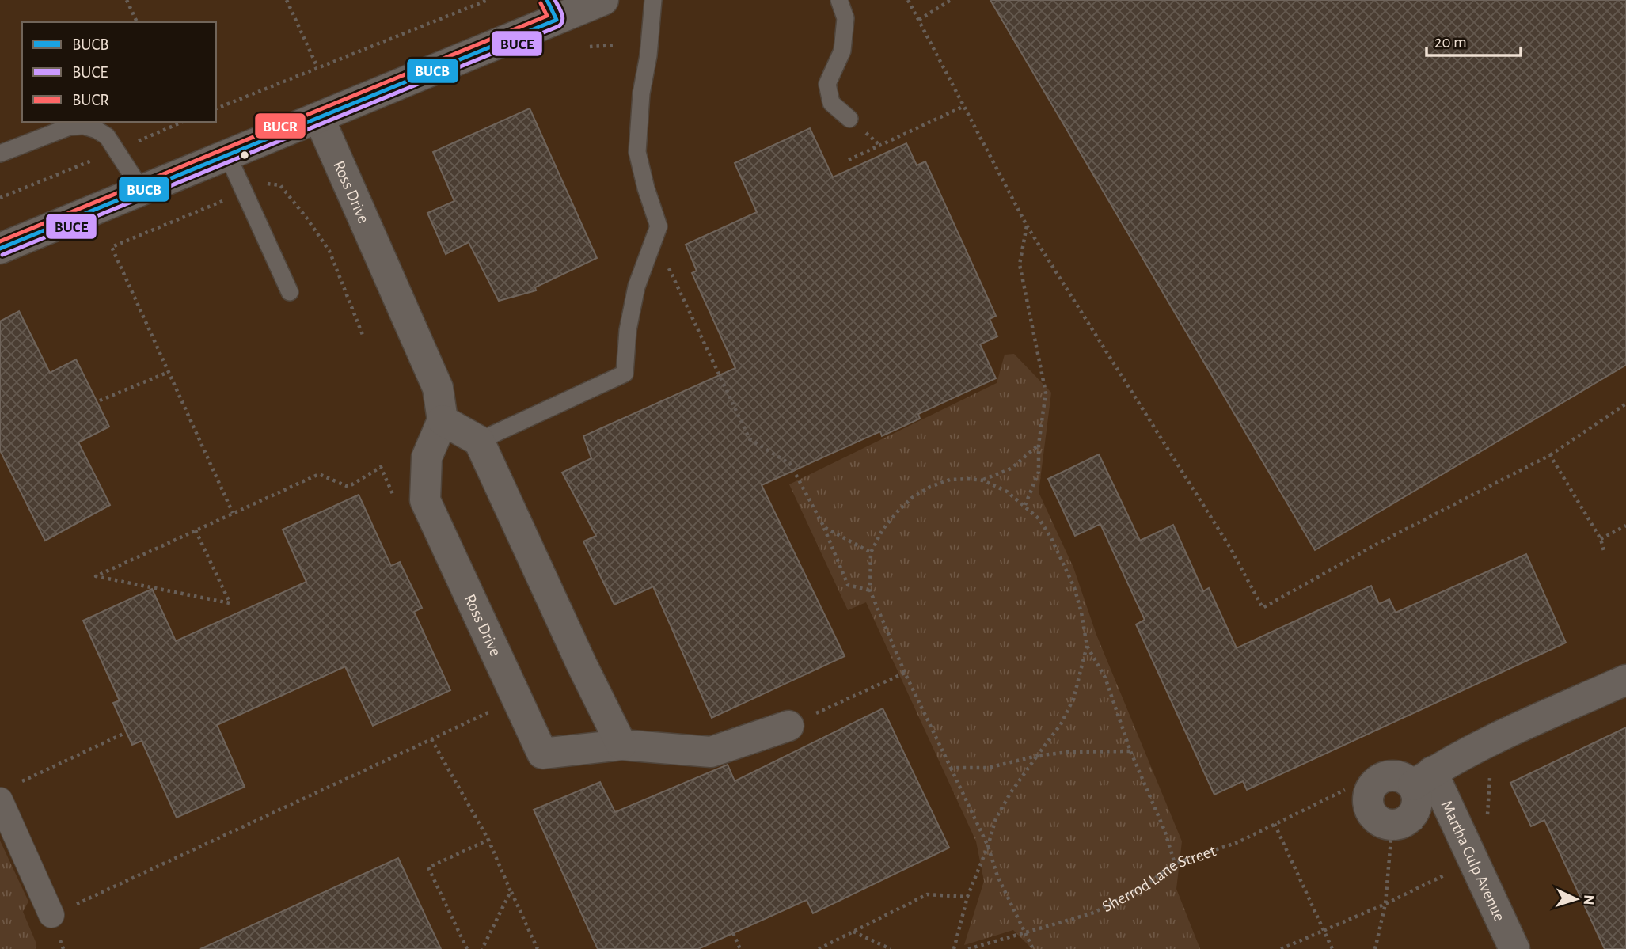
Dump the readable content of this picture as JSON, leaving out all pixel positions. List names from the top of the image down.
{
  "streets": {
    "street": ["Ross Drive", "Martha Culp Avenue"],
    "path": ["Sherrod Lane Street"]
  },
  "lines": ["transit line BUCB", "transit line BUCE", "transit line BUCR"],
  "legend": ["BUCB", "BUCE", "BUCR"],
  "scale_bar": "20 m",
  "north": "right"
}
